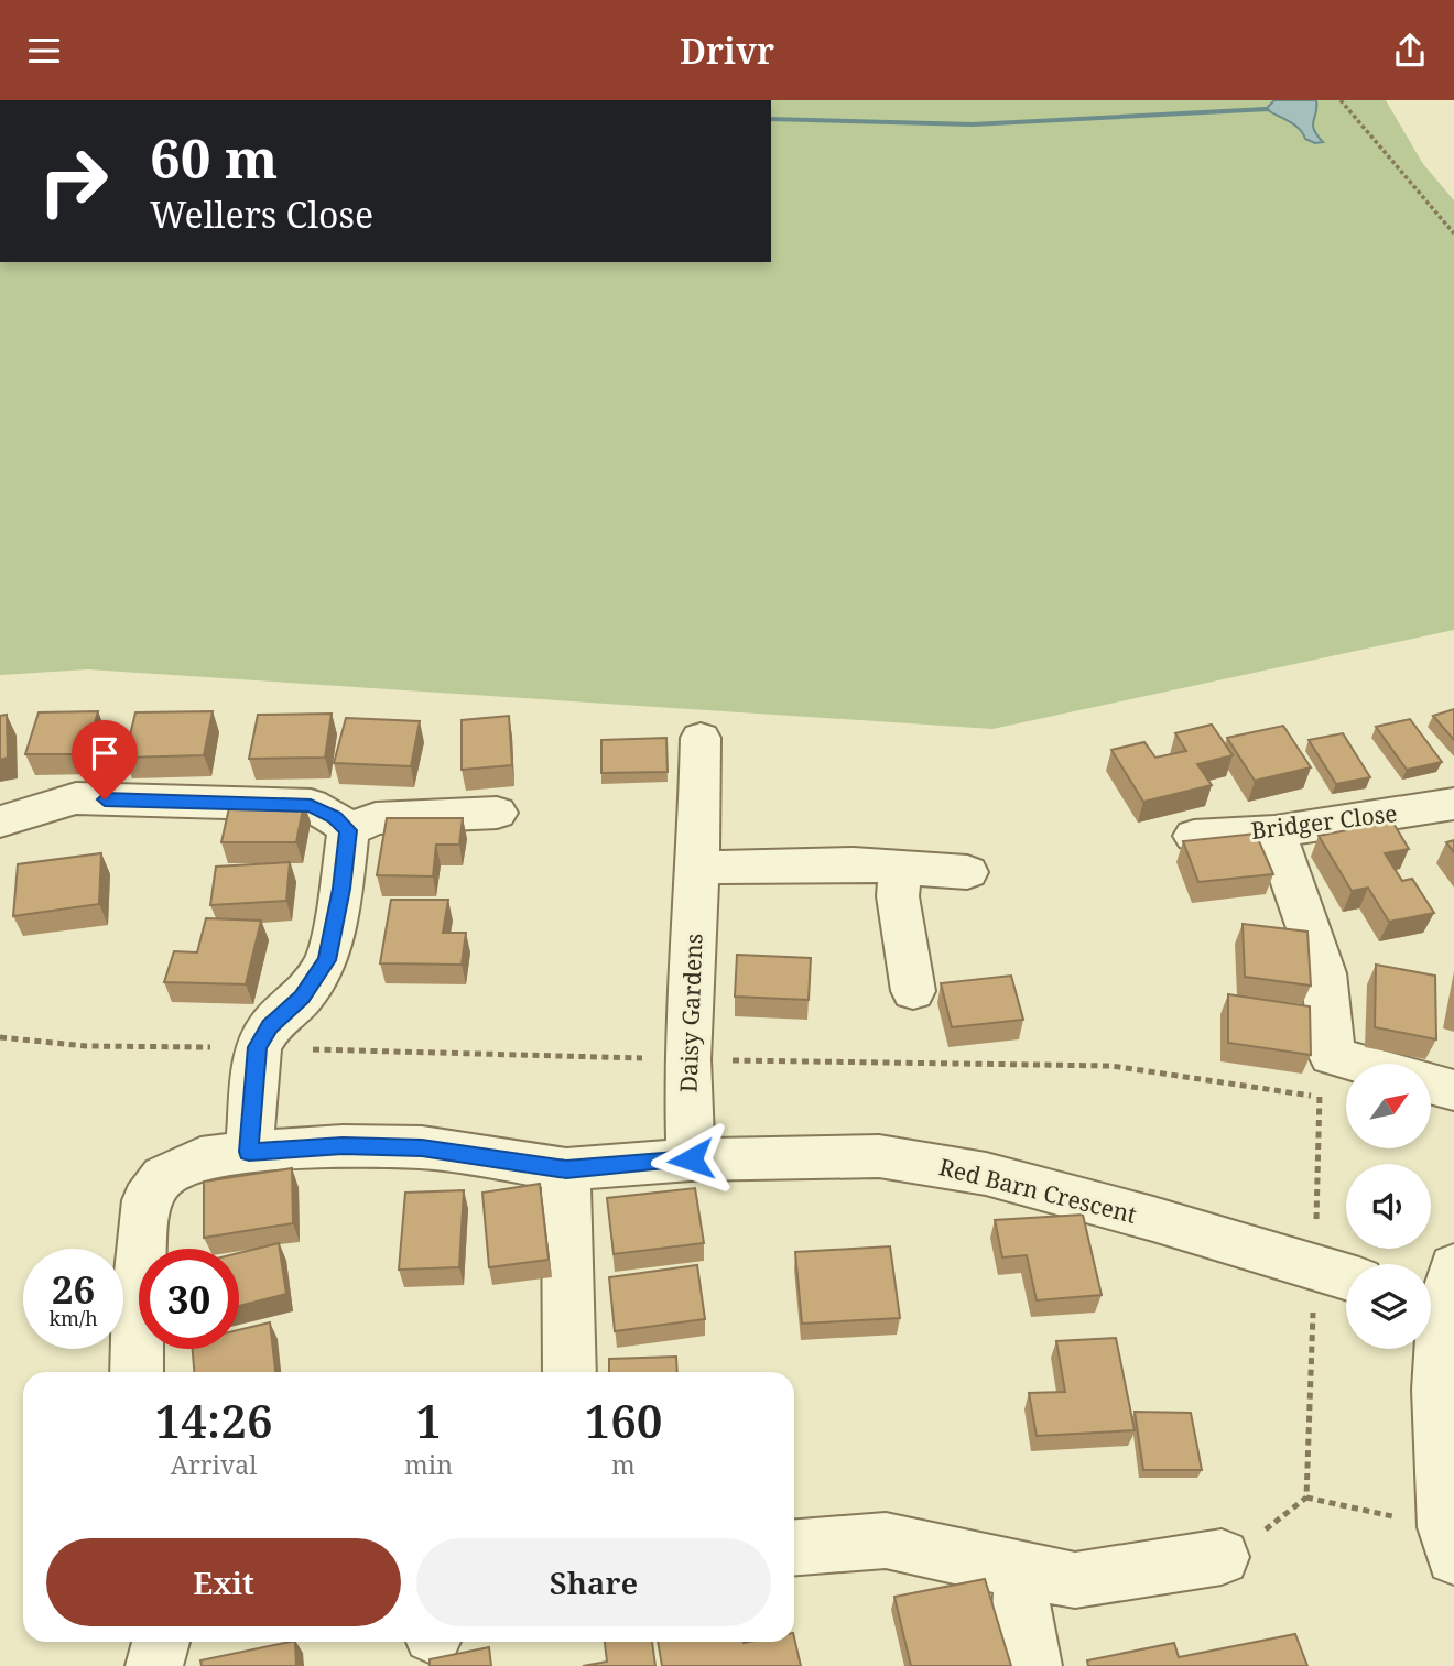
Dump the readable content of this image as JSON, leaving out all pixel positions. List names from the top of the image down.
{
  "streets": {
    "street": ["Bridger Close", "Daisy Gardens", "Red Barn Crescent"]
  },
  "crossings": [
    ["Daisy Gardens", "Red Barn Crescent"]
  ],
  "north": "top right",
  "page": {
    "header": "Drivr",
    "turn": ["60 m", "Wellers Close"],
    "speed": "26 km/h",
    "limit": "30",
    "eta": [
      "14:26",
      "Arrival",
      "1",
      "min",
      "160",
      "m"
    ],
    "buttons": ["Exit", "Share"]
  }
}
